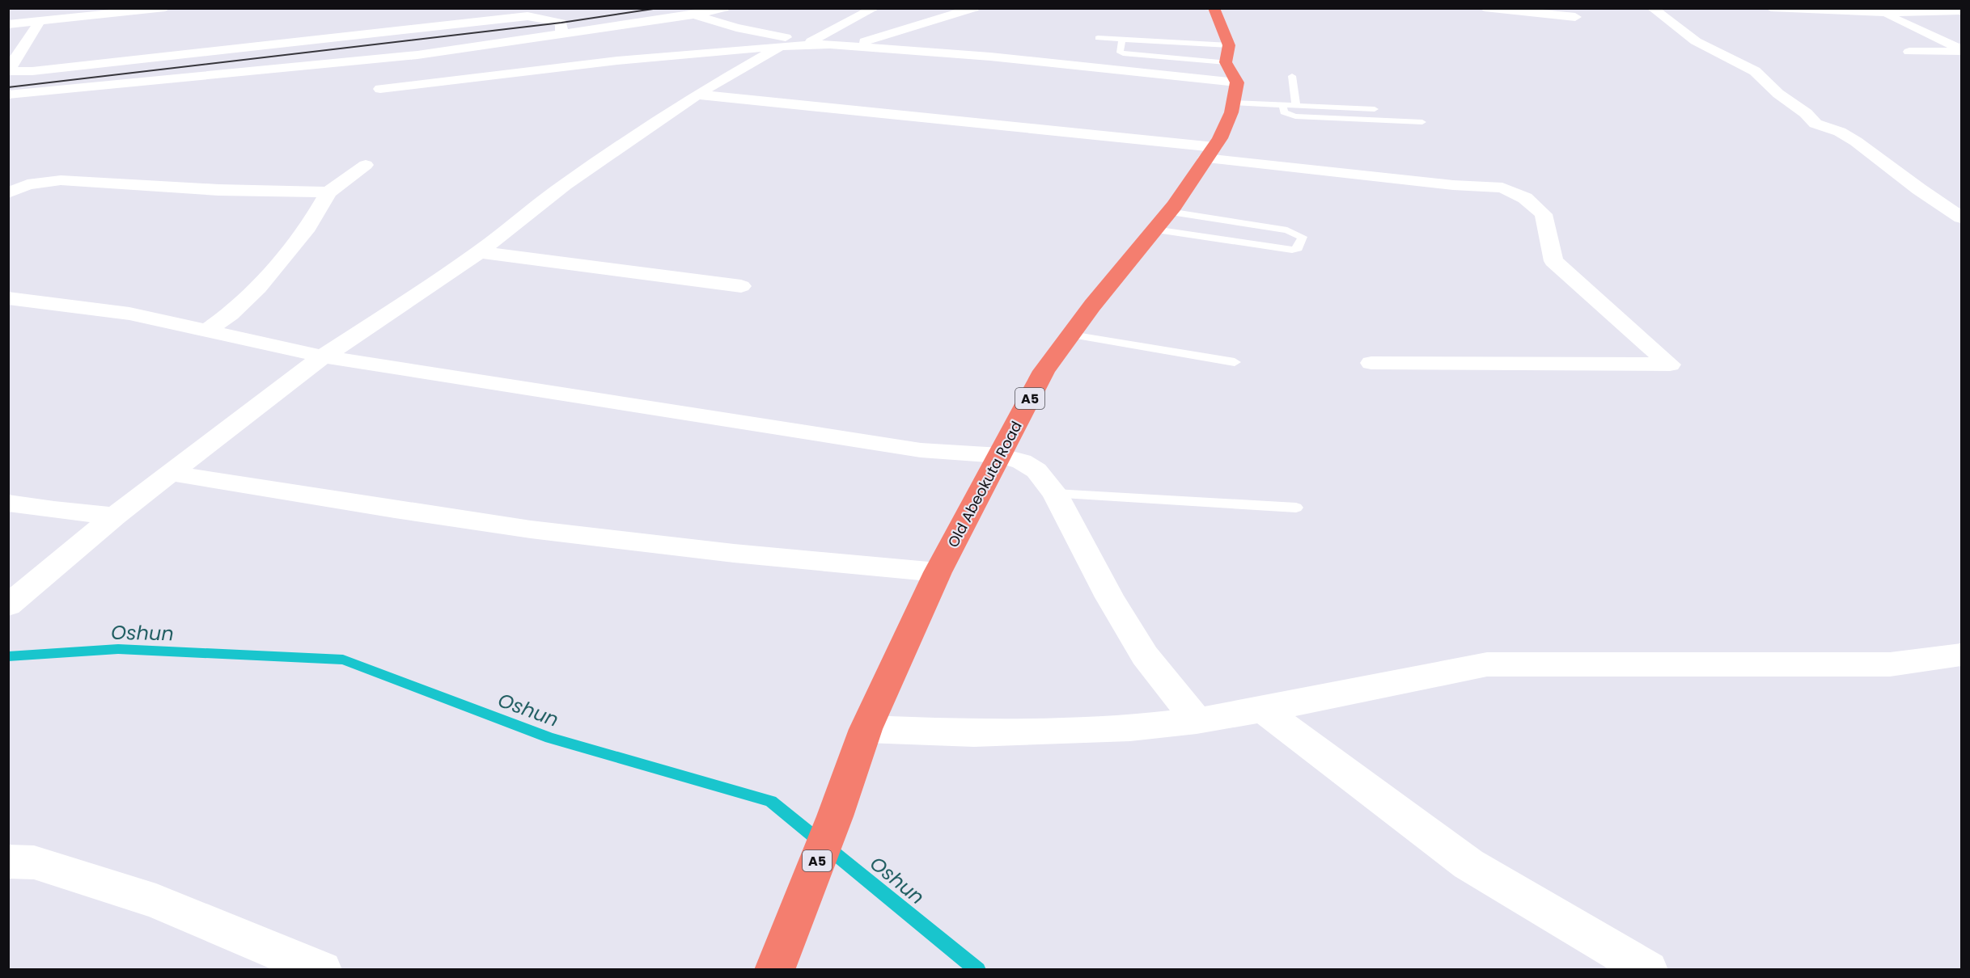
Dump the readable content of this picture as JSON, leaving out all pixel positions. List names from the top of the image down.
{
  "streets": {
    "highway": ["A5", "Old Abeokuta Road"]
  },
  "water": ["Oshun"]
}
